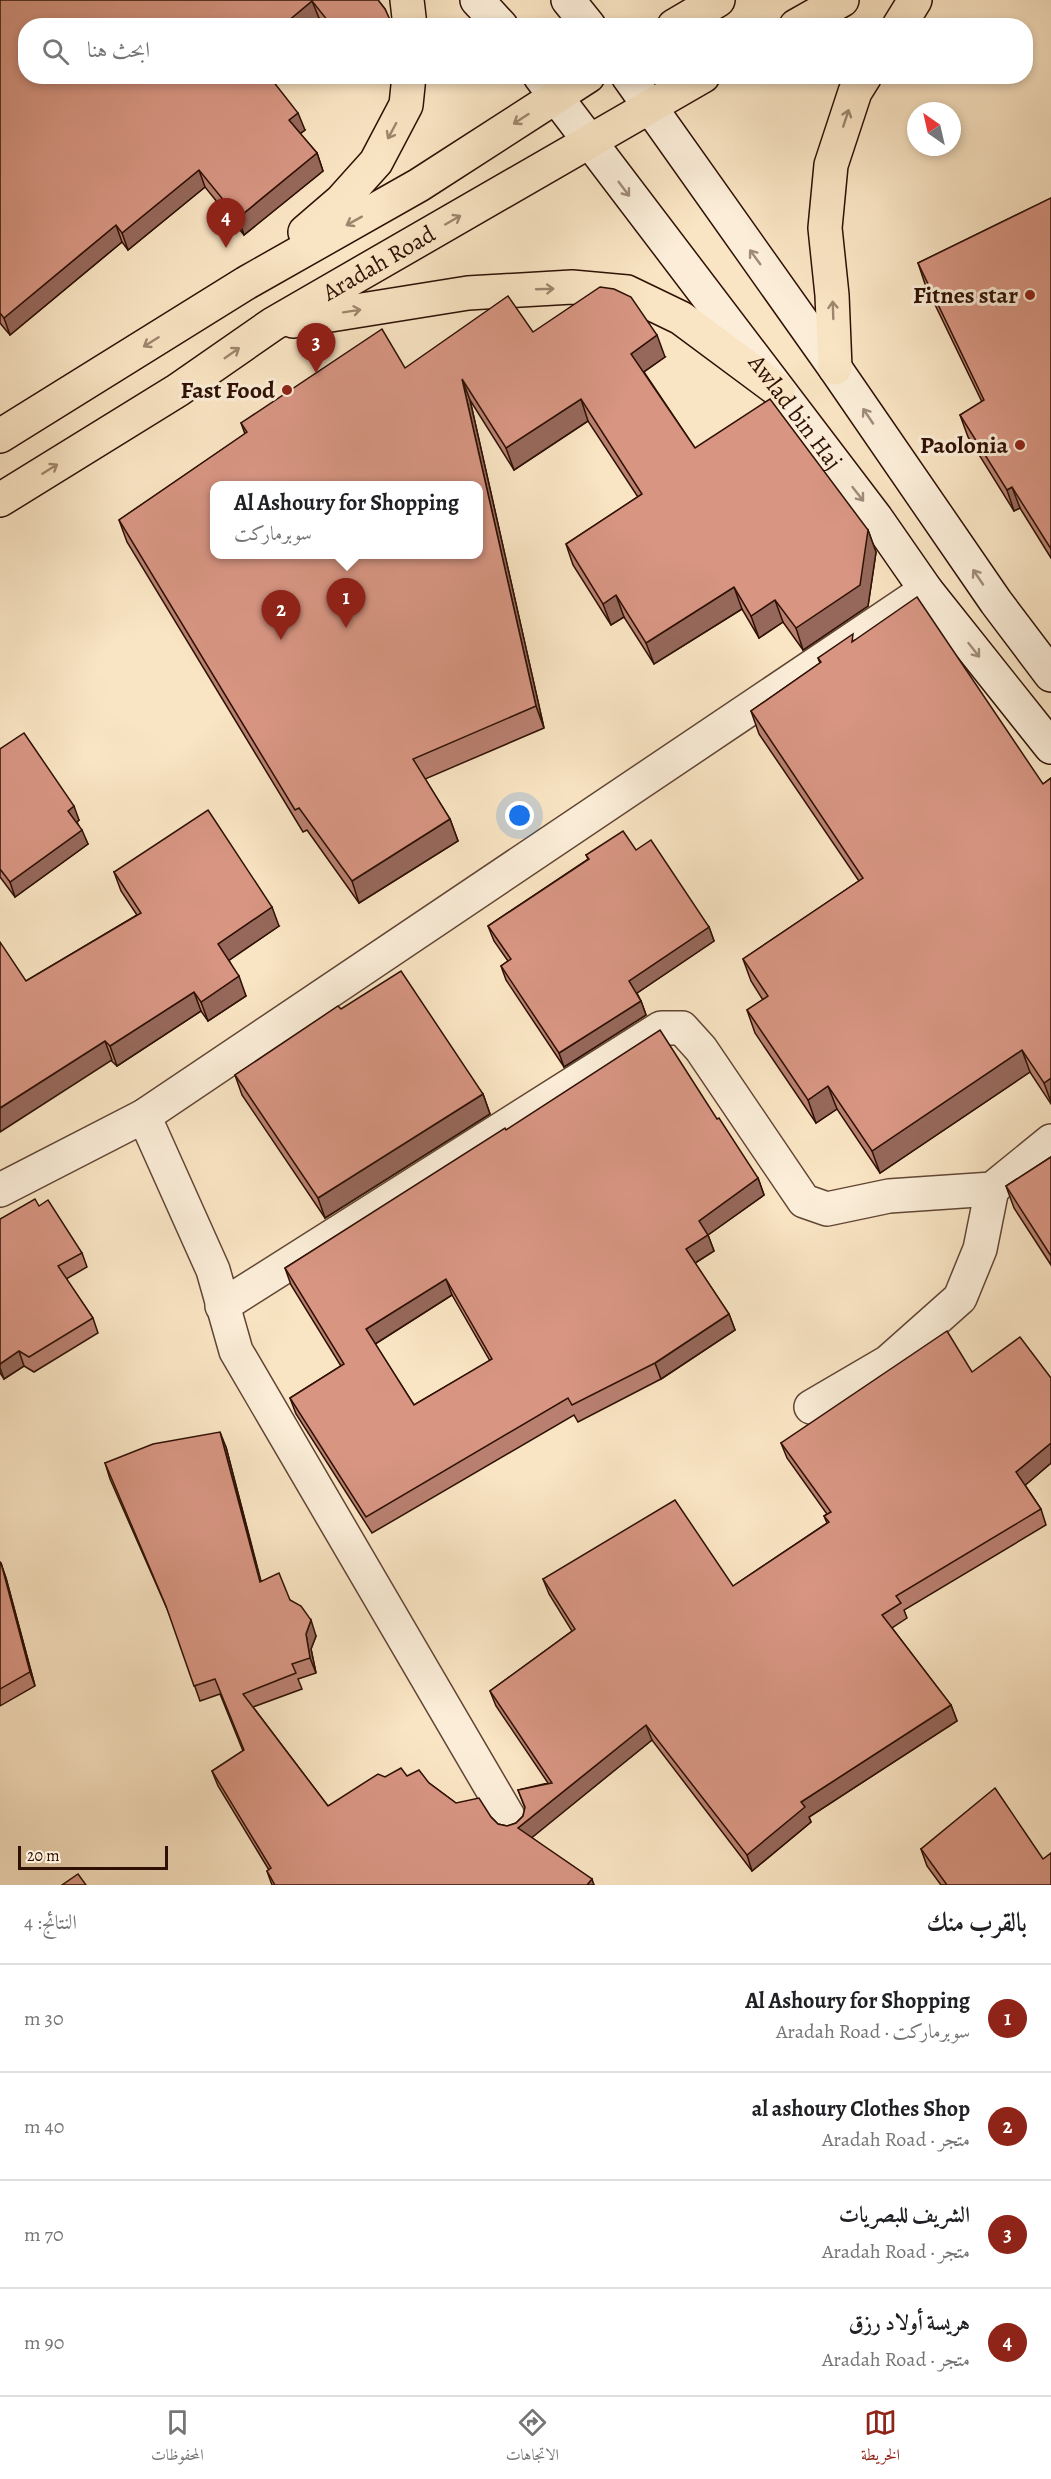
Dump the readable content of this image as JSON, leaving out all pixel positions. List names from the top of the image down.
{
  "streets": {
    "main road": ["Aradah Road"],
    "street": ["Awlad bin Haj"]
  },
  "crossings": [
    ["Aradah Road", "Awlad bin Haj"]
  ],
  "places": ["Fitnes star", "Fast Food", "Paolonia"],
  "scale_bar": "20 m",
  "north": "top left",
  "page": {
    "search": "ابحث هنا",
    "pins": [
      "4",
      "3",
      "1",
      "2"
    ],
    "popup": ["Al Ashoury for Shopping", "سوبرماركت"],
    "scale": "20 m",
    "heading": ["بالقرب منك", "النتائج: 4"],
    "list": [
      {
        "mark": "1",
        "name": "Al Ashoury for Shopping",
        "note": "سوبرماركت · Aradah Road",
        "value": "30 m"
      },
      {
        "mark": "2",
        "name": "al ashoury Clothes Shop",
        "note": "متجر · Aradah Road",
        "value": "40 m"
      },
      {
        "mark": "3",
        "name": "الشريف للبصريات",
        "note": "متجر · Aradah Road",
        "value": "70 m"
      },
      {
        "mark": "4",
        "name": "هريسة أولاد رزق",
        "note": "متجر · Aradah Road",
        "value": "90 m"
      }
    ],
    "nav": ["الخريطة", "الاتجاهات", "المحفوظات"]
  }
}
